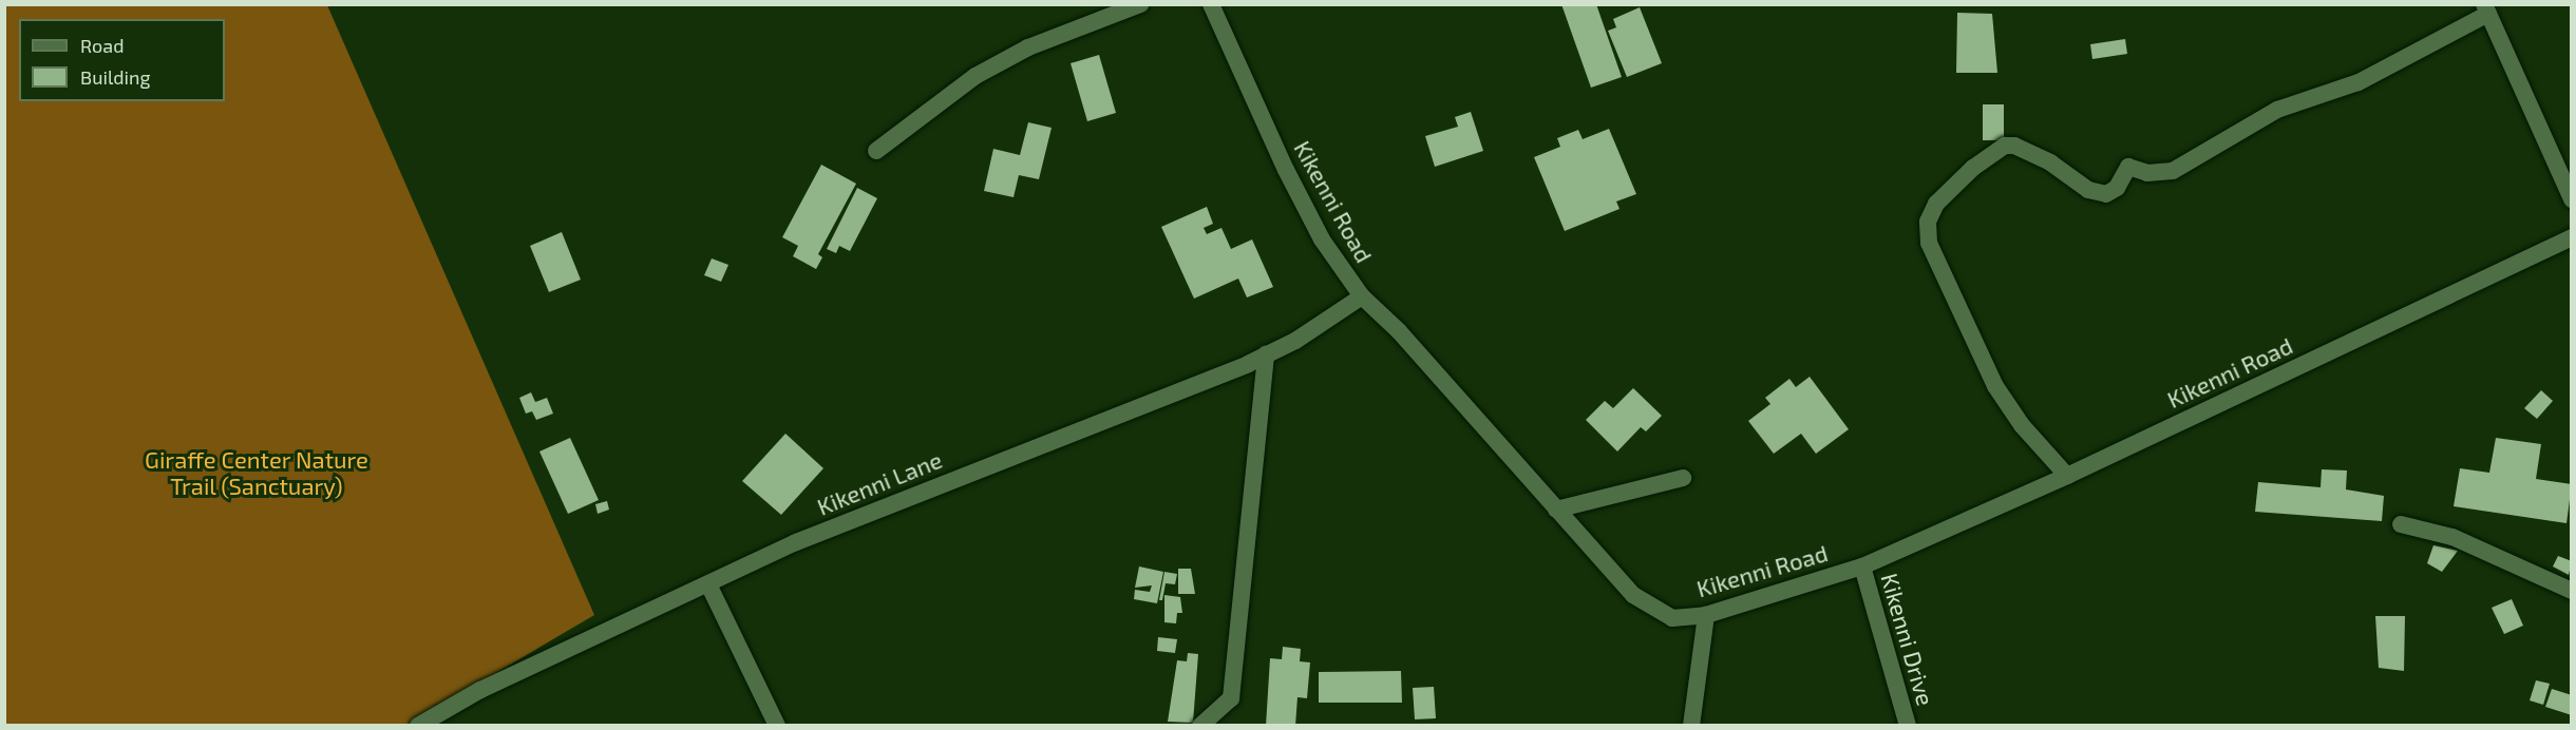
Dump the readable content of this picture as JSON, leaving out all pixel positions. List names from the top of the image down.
{
  "streets": {
    "street": ["Kikenni Road", "Kikenni Lane", "Kikenni Drive"]
  },
  "crossings": [
    ["Kikenni Road", "Kikenni Lane"],
    ["Kikenni Road", "Kikenni Drive"]
  ],
  "parks": ["Giraffe Center Nature Trail (Sanctuary)"],
  "legend": ["Road", "Building"]
}
